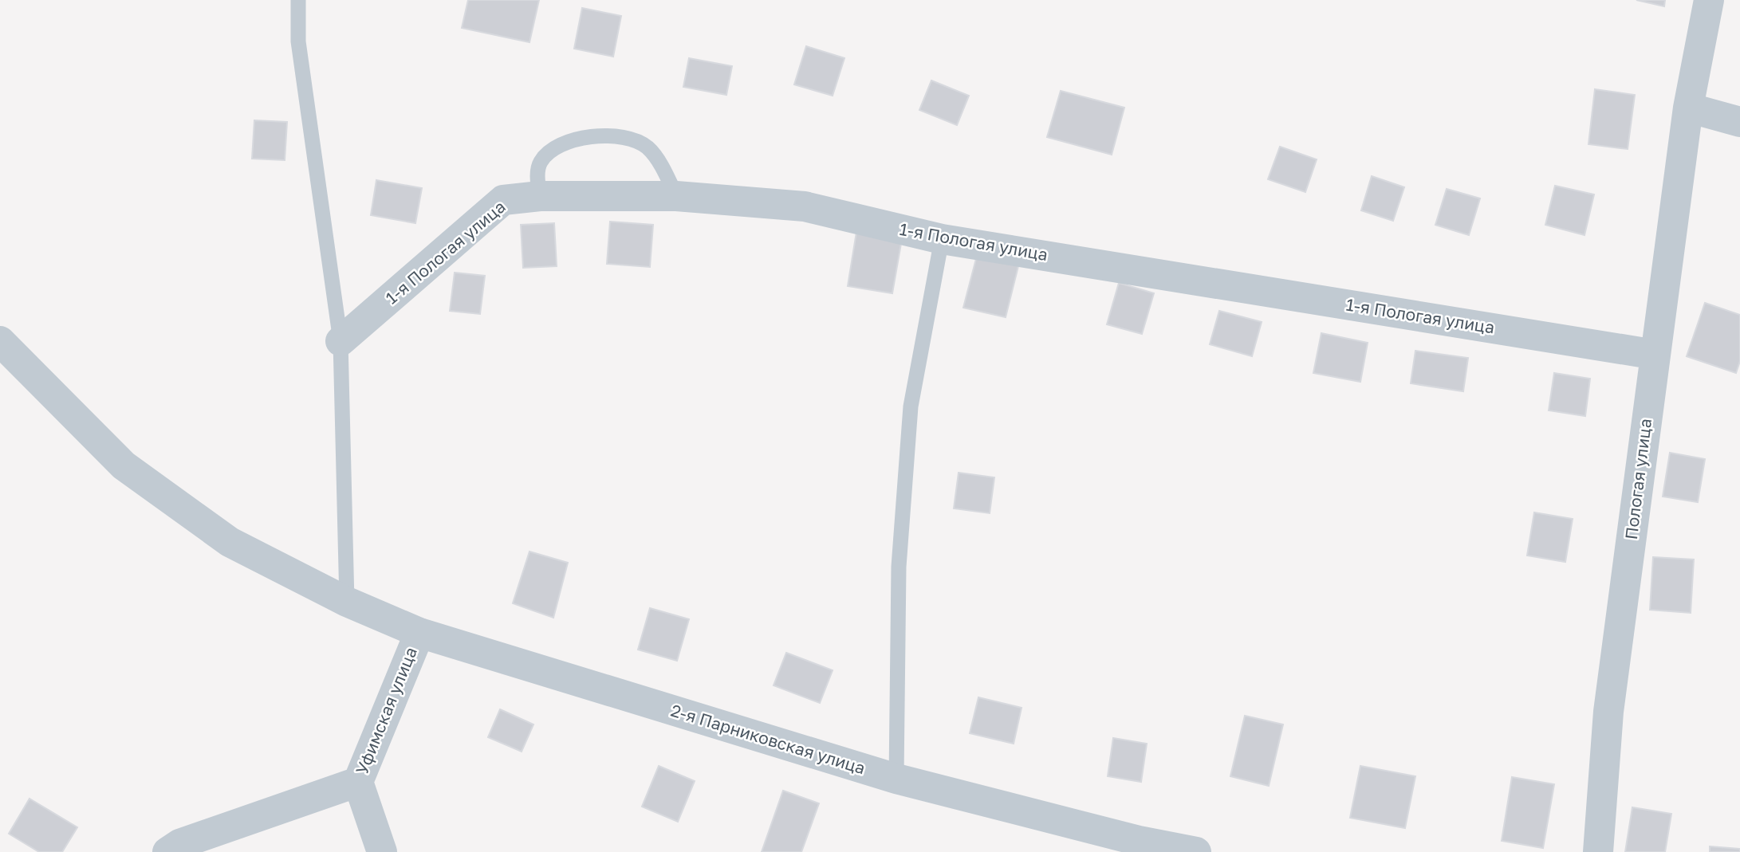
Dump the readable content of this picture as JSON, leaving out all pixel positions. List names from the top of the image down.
{
  "streets": {
    "street": [
      "1-я Пологая улица",
      "Пологая улица",
      "Уфимская улица",
      "2-я Парниковская улица"
    ]
  },
  "crossings": [
    ["1-я Пологая улица", "Пологая улица"],
    ["Уфимская улица", "2-я Парниковская улица"]
  ]
}
